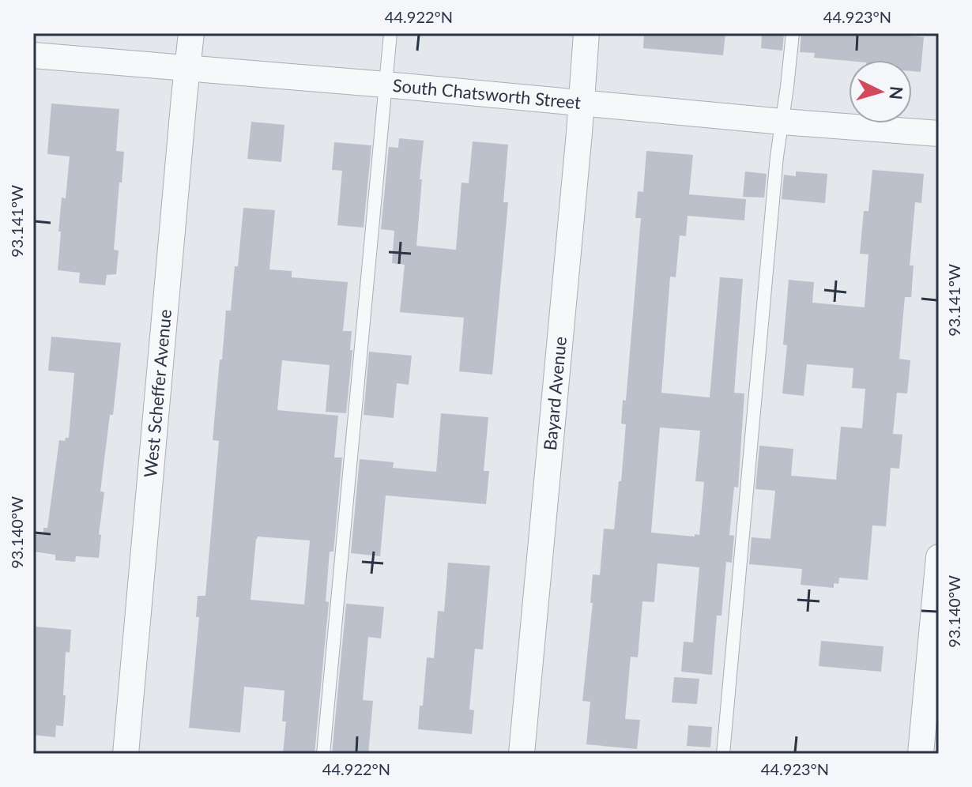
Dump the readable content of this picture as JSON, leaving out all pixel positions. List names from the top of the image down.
{
  "streets": {
    "street": ["South Chatsworth Street", "West Scheffer Avenue", "Bayard Avenue"]
  },
  "crossings": [
    ["South Chatsworth Street", "West Scheffer Avenue"],
    ["South Chatsworth Street", "Bayard Avenue"]
  ],
  "north": "right",
  "coordinates": [
    "44.922°N",
    "44.923°N",
    "93.141°W",
    "93.140°W"
  ]
}
